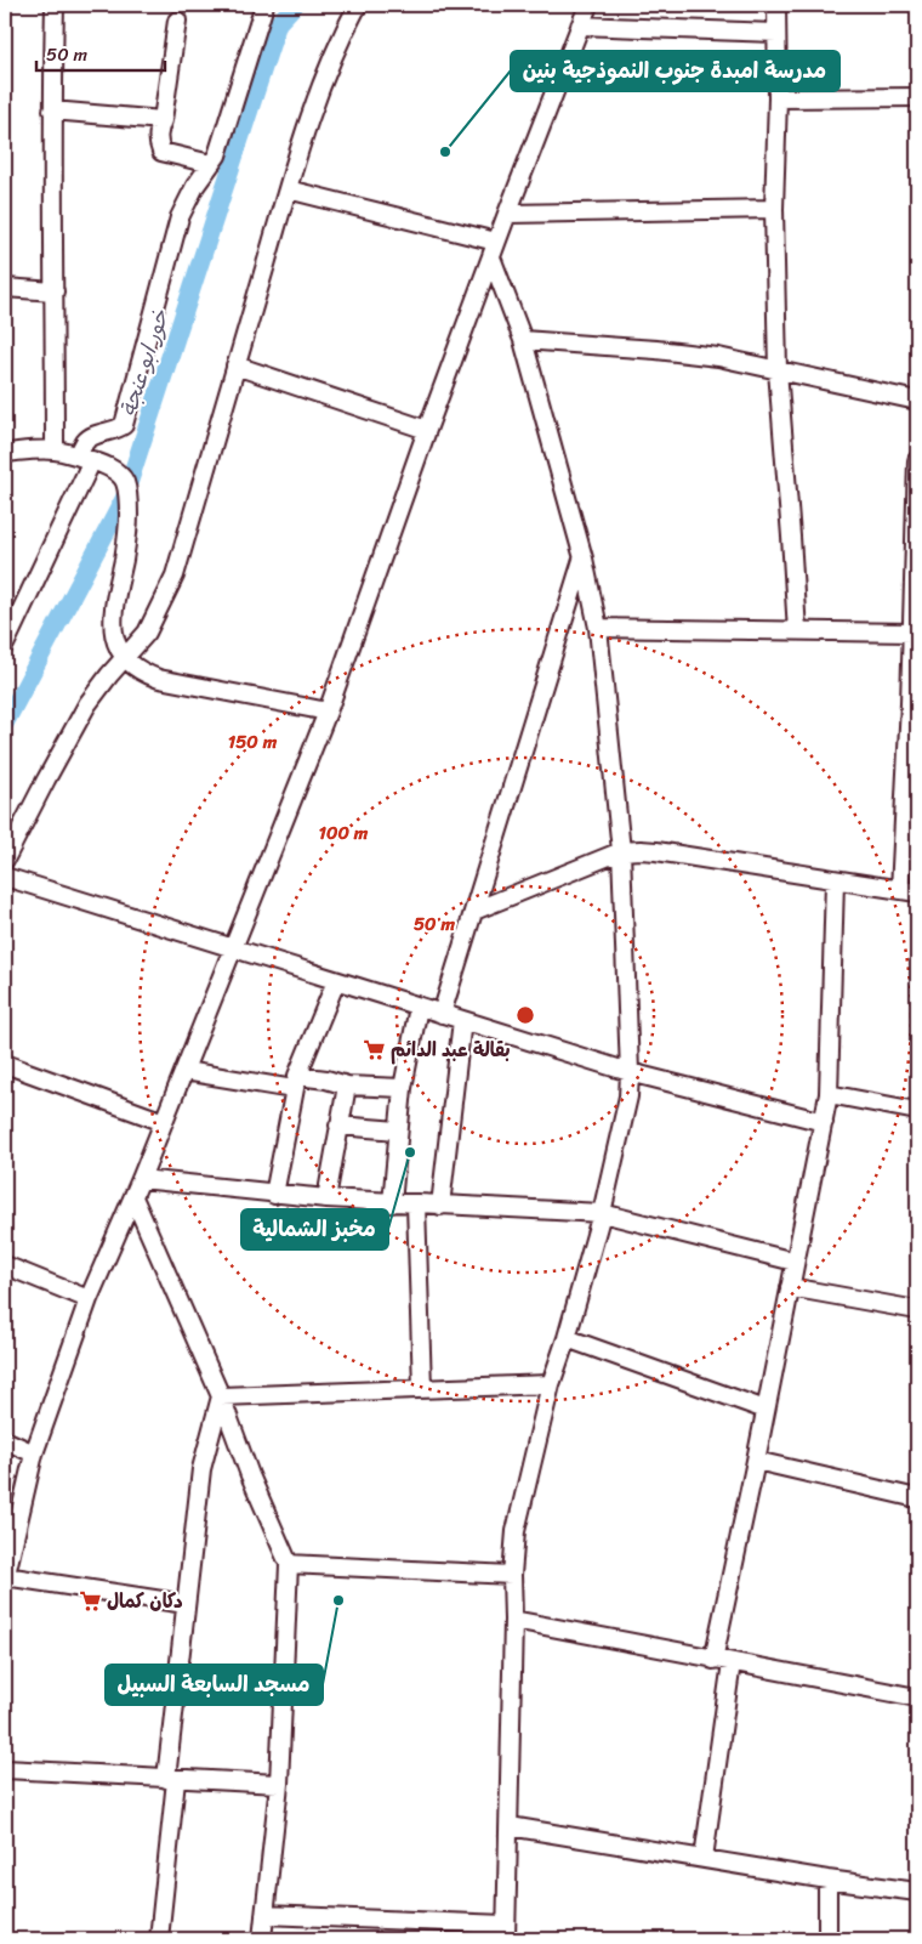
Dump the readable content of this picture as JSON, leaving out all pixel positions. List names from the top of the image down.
{
  "water": ["خور ابو عنجة"],
  "places": {
    "other": ["مدرسة امبدة جنوب النموذجية بنين", "مخبز الشمالية", "مسجد السابعة السبيل"],
    "supermarket": ["بقالة عبد الدائم", "دكان كمال"]
  },
  "scale_bar": "50 m",
  "rings": ["150 m", "100 m", "50 m"]
}
